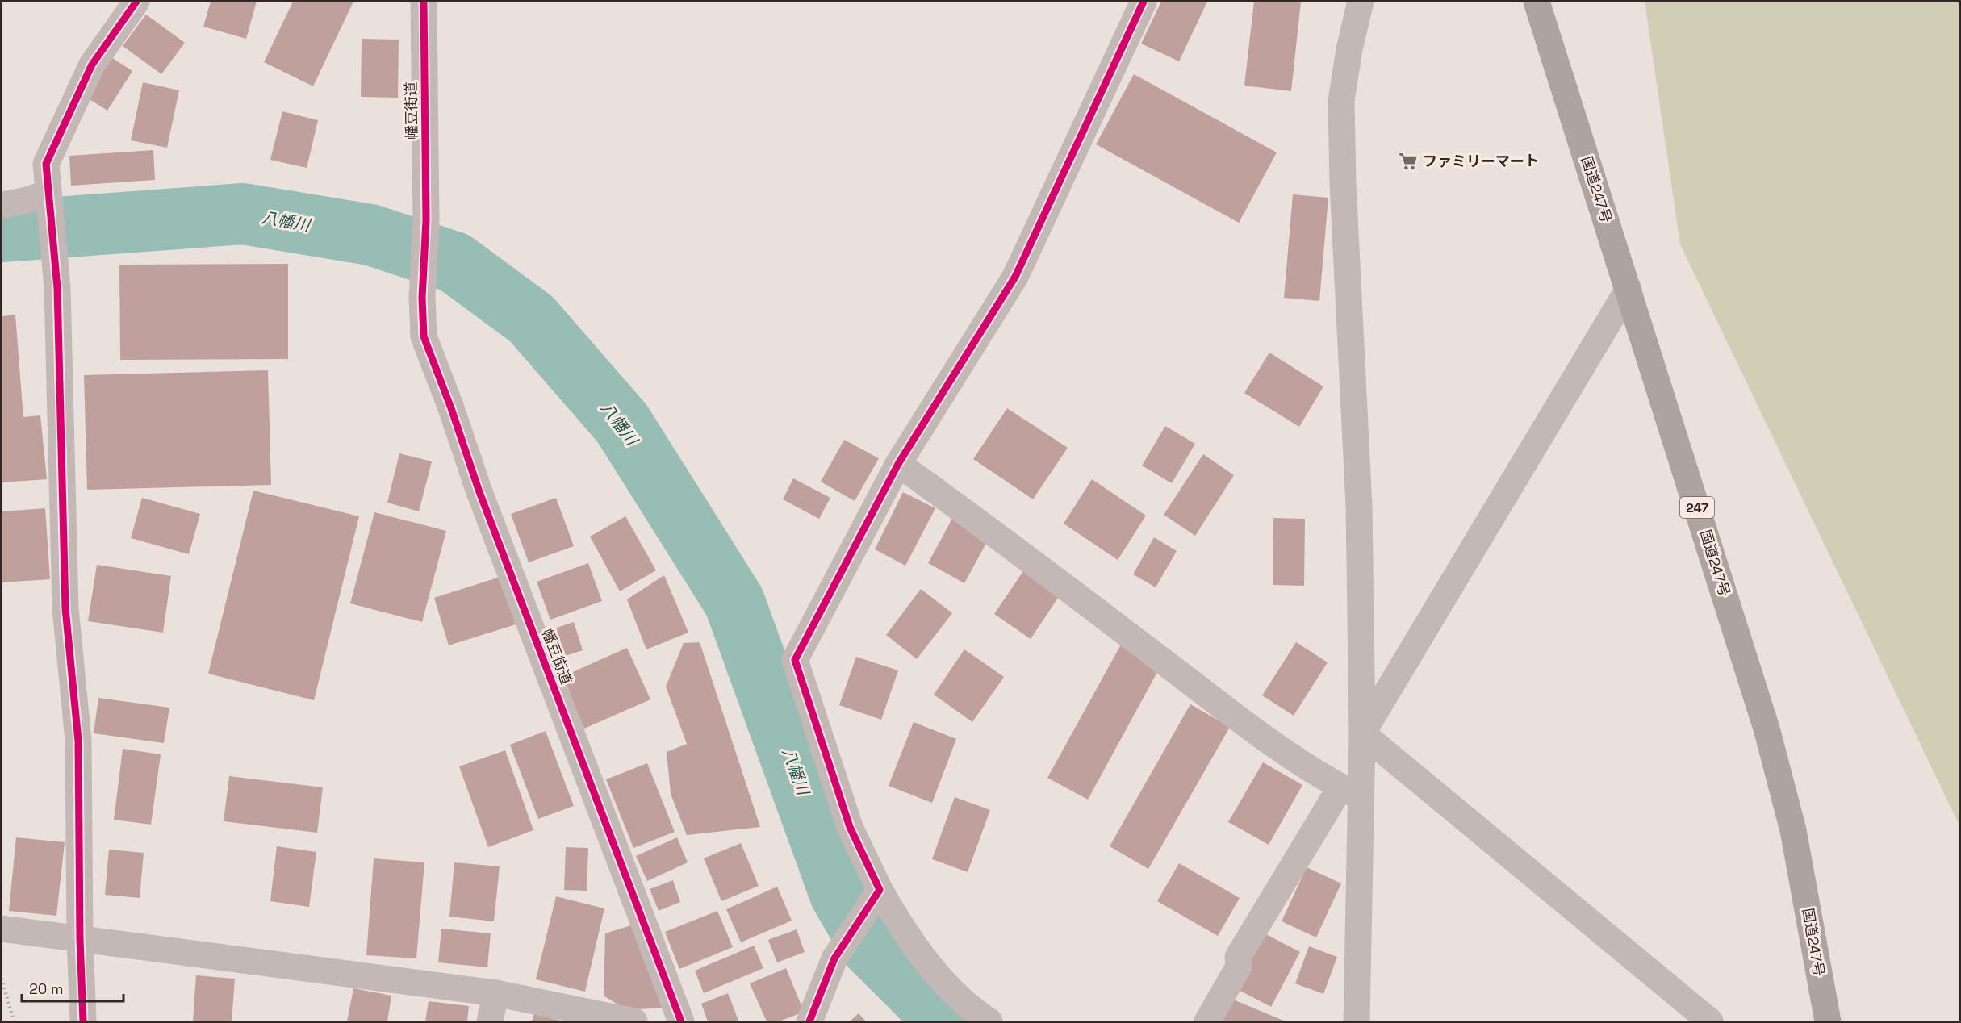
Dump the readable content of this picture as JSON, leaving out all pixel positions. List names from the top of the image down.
{
  "streets": {
    "highway": ["国道247号", "247"],
    "street": ["幡豆街道"]
  },
  "water": ["八幡川"],
  "places": {
    "supermarket": ["ファミリーマート"]
  },
  "scale_bar": "20 m"
}
